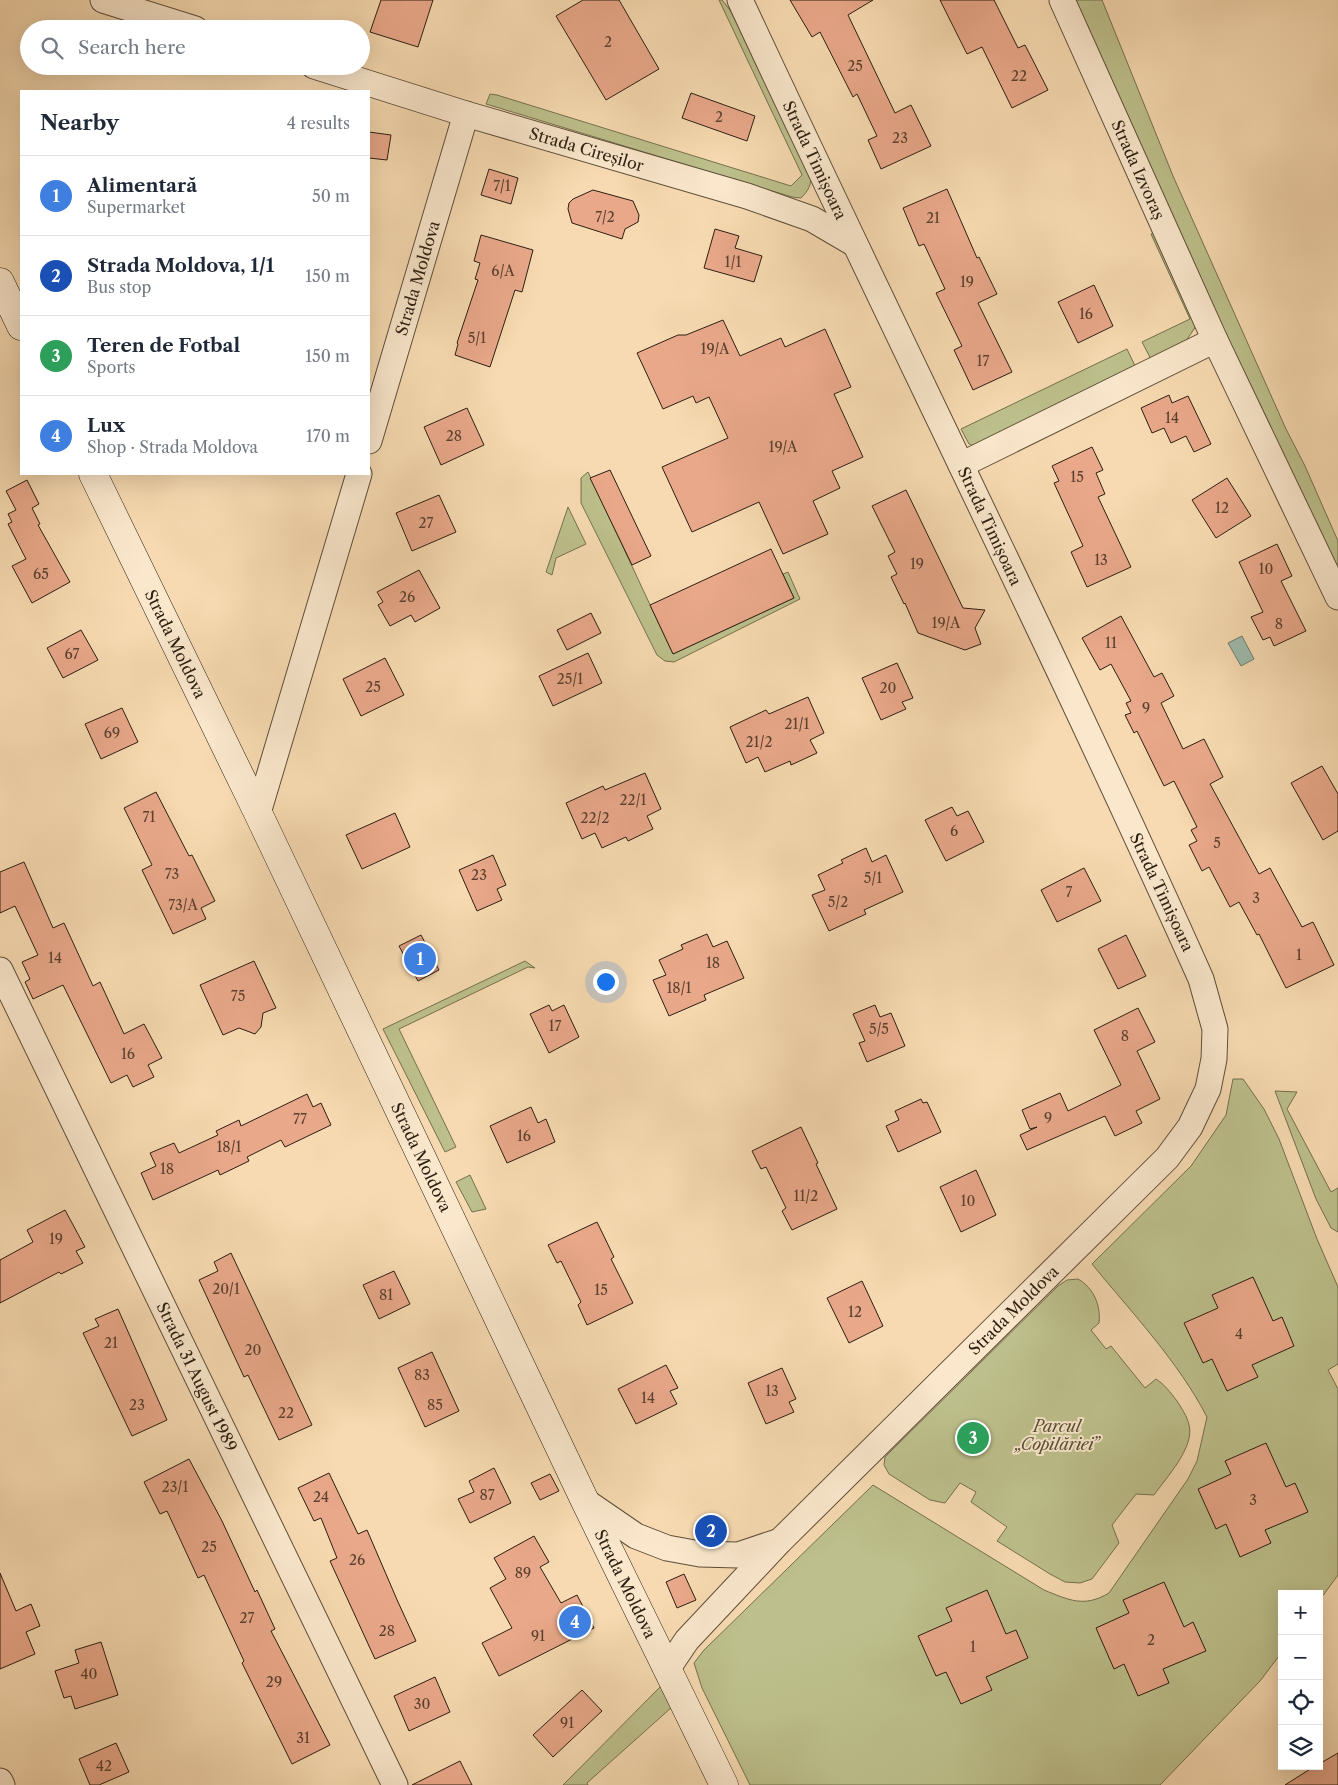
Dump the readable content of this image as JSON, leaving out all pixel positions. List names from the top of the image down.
{
  "streets": {
    "street": [
      "Strada Cireșilor",
      "Strada Timișoara",
      "Strada Izvoraș",
      "Strada Moldova",
      "Strada 31 August 1989"
    ]
  },
  "crossings": [
    ["Strada Cireșilor", "Strada Timișoara"],
    ["Strada Cireșilor", "Strada Moldova"],
    ["Strada Timișoara", "Strada Moldova"]
  ],
  "parks": ["Parcul „Copilăriei”"],
  "house_numbers": [
    "2",
    "25",
    "22",
    "2",
    "23",
    "7/1",
    "7/2",
    "21",
    "1/1",
    "6/A",
    "19",
    "16",
    "5/1",
    "19/A",
    "17",
    "14",
    "28",
    "19/A",
    "15",
    "12",
    "27",
    "13",
    "19",
    "10",
    "65",
    "26",
    "19/A",
    "8",
    "11",
    "67",
    "25/1",
    "25",
    "20",
    "9",
    "21/1",
    "69",
    "21/2",
    "22/1",
    "71",
    "22/2",
    "6",
    "5",
    "73",
    "23",
    "5/1",
    "7",
    "3",
    "5/2",
    "73/A",
    "1",
    "14",
    "18",
    "18/1",
    "75",
    "17",
    "5/5",
    "8",
    "16",
    "9",
    "77",
    "16",
    "18/1",
    "18",
    "11/2",
    "10",
    "19",
    "20/1",
    "15",
    "81",
    "12",
    "4",
    "21",
    "20",
    "83",
    "13",
    "14",
    "23",
    "85",
    "22",
    "23/1",
    "87",
    "24",
    "3",
    "25",
    "26",
    "89",
    "27",
    "28",
    "91",
    "2",
    "1",
    "40",
    "29",
    "30",
    "91",
    "31",
    "42"
  ],
  "page": {
    "search": "Search here",
    "heading": ["Nearby", "4 results"],
    "list": [
      {
        "mark": "1",
        "name": "Alimentară",
        "note": "Supermarket",
        "value": "50 m"
      },
      {
        "mark": "2",
        "name": "Strada Moldova, 1/1",
        "note": "Bus stop",
        "value": "150 m"
      },
      {
        "mark": "3",
        "name": "Teren de Fotbal",
        "note": "Sports",
        "value": "150 m"
      },
      {
        "mark": "4",
        "name": "Lux",
        "note": "Shop · Strada Moldova",
        "value": "170 m"
      }
    ],
    "pins": [
      "1",
      "3",
      "2",
      "4"
    ],
    "map_buttons": ["+", "−"]
  }
}
